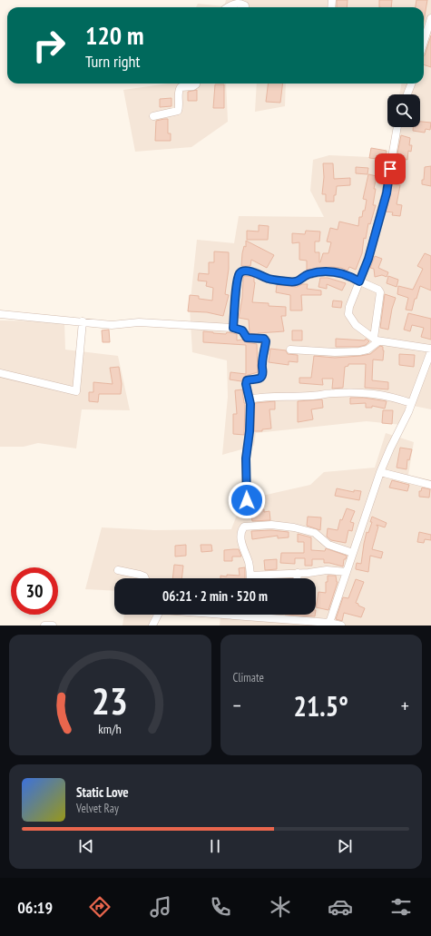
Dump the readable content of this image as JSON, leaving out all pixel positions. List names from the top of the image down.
{
  "page": {
    "turn": ["120 m", "Turn right"],
    "limit": "30",
    "trip": "06:21 · 2 min · 520 m",
    "tile": "Climate",
    "heat": ["−", "21.5°", "+"],
    "song": ["Static Love", "Velvet Ray"],
    "tabs": "06:19",
    "gauge": ["23", "km/h"]
  }
}
